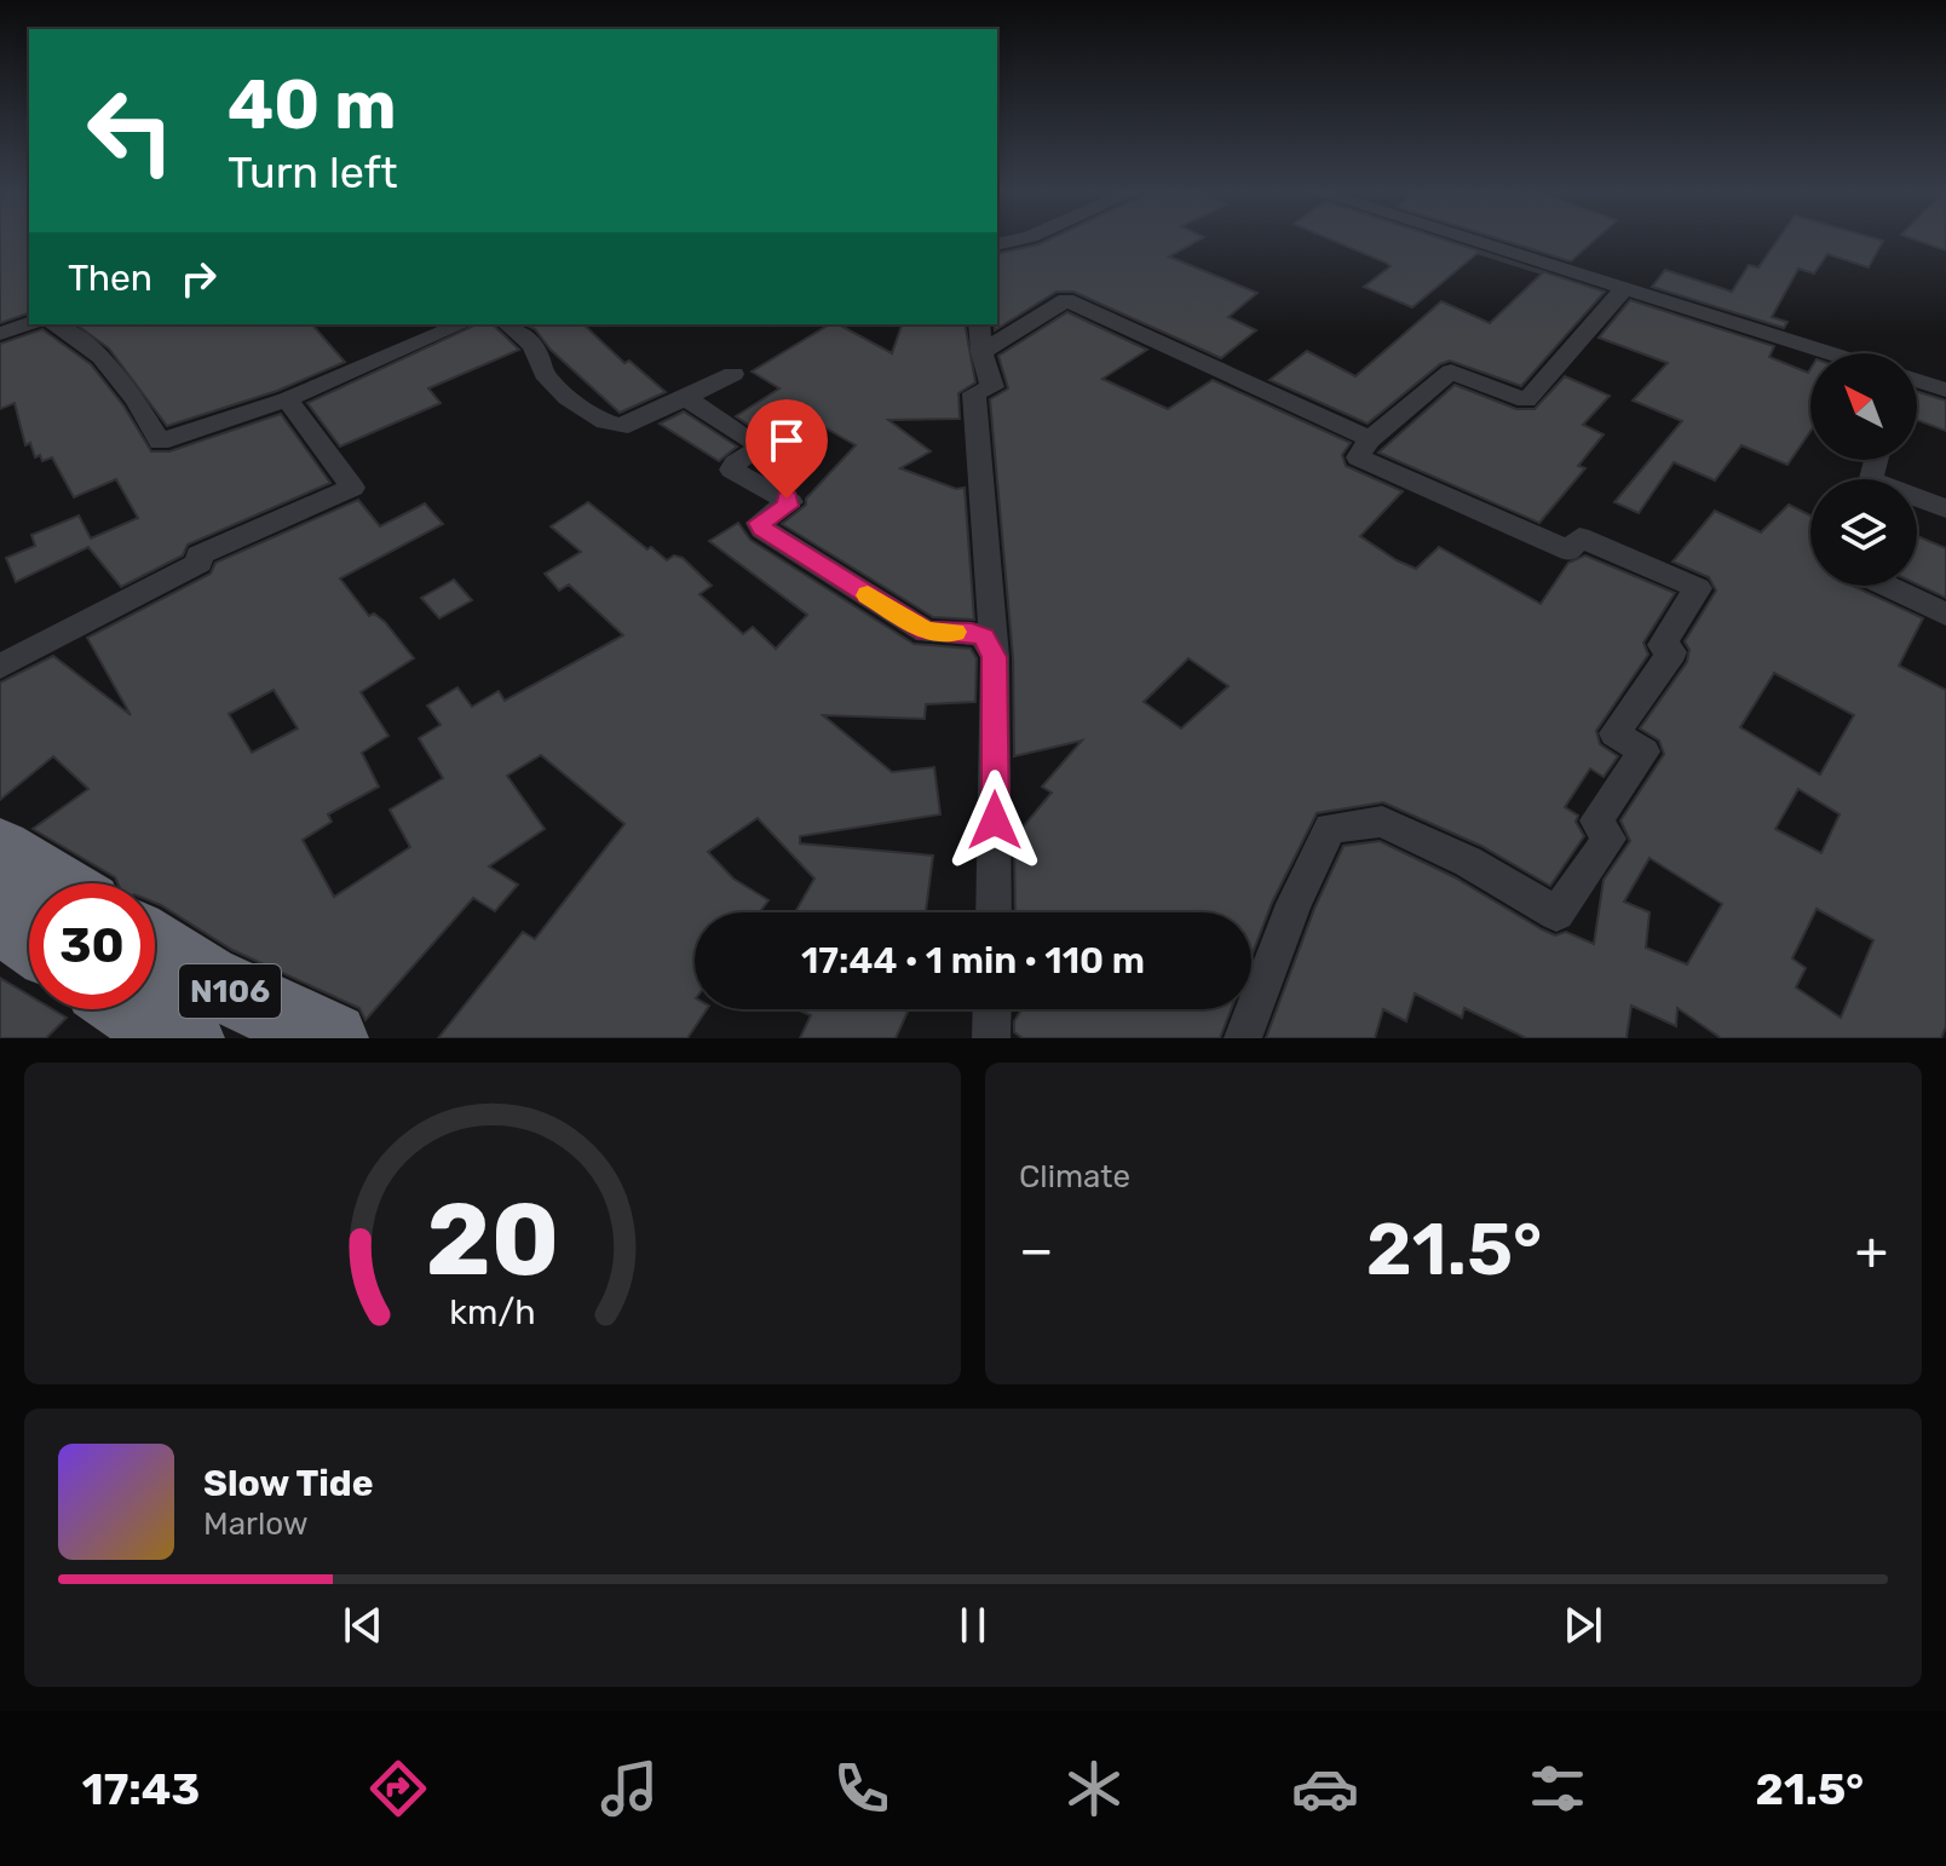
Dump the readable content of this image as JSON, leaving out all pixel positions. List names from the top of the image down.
{
  "streets": {
    "highway": ["N106"]
  },
  "north": "top left",
  "page": {
    "turn": ["40 m", "Turn left"],
    "then": "Then",
    "limit": "30",
    "trip": "17:44 · 1 min · 110 m",
    "tile": "Climate",
    "heat": ["−", "21.5°", "+"],
    "song": ["Slow Tide", "Marlow"],
    "tabs": ["17:43", "21.5°"],
    "gauge": ["20", "km/h"]
  }
}
